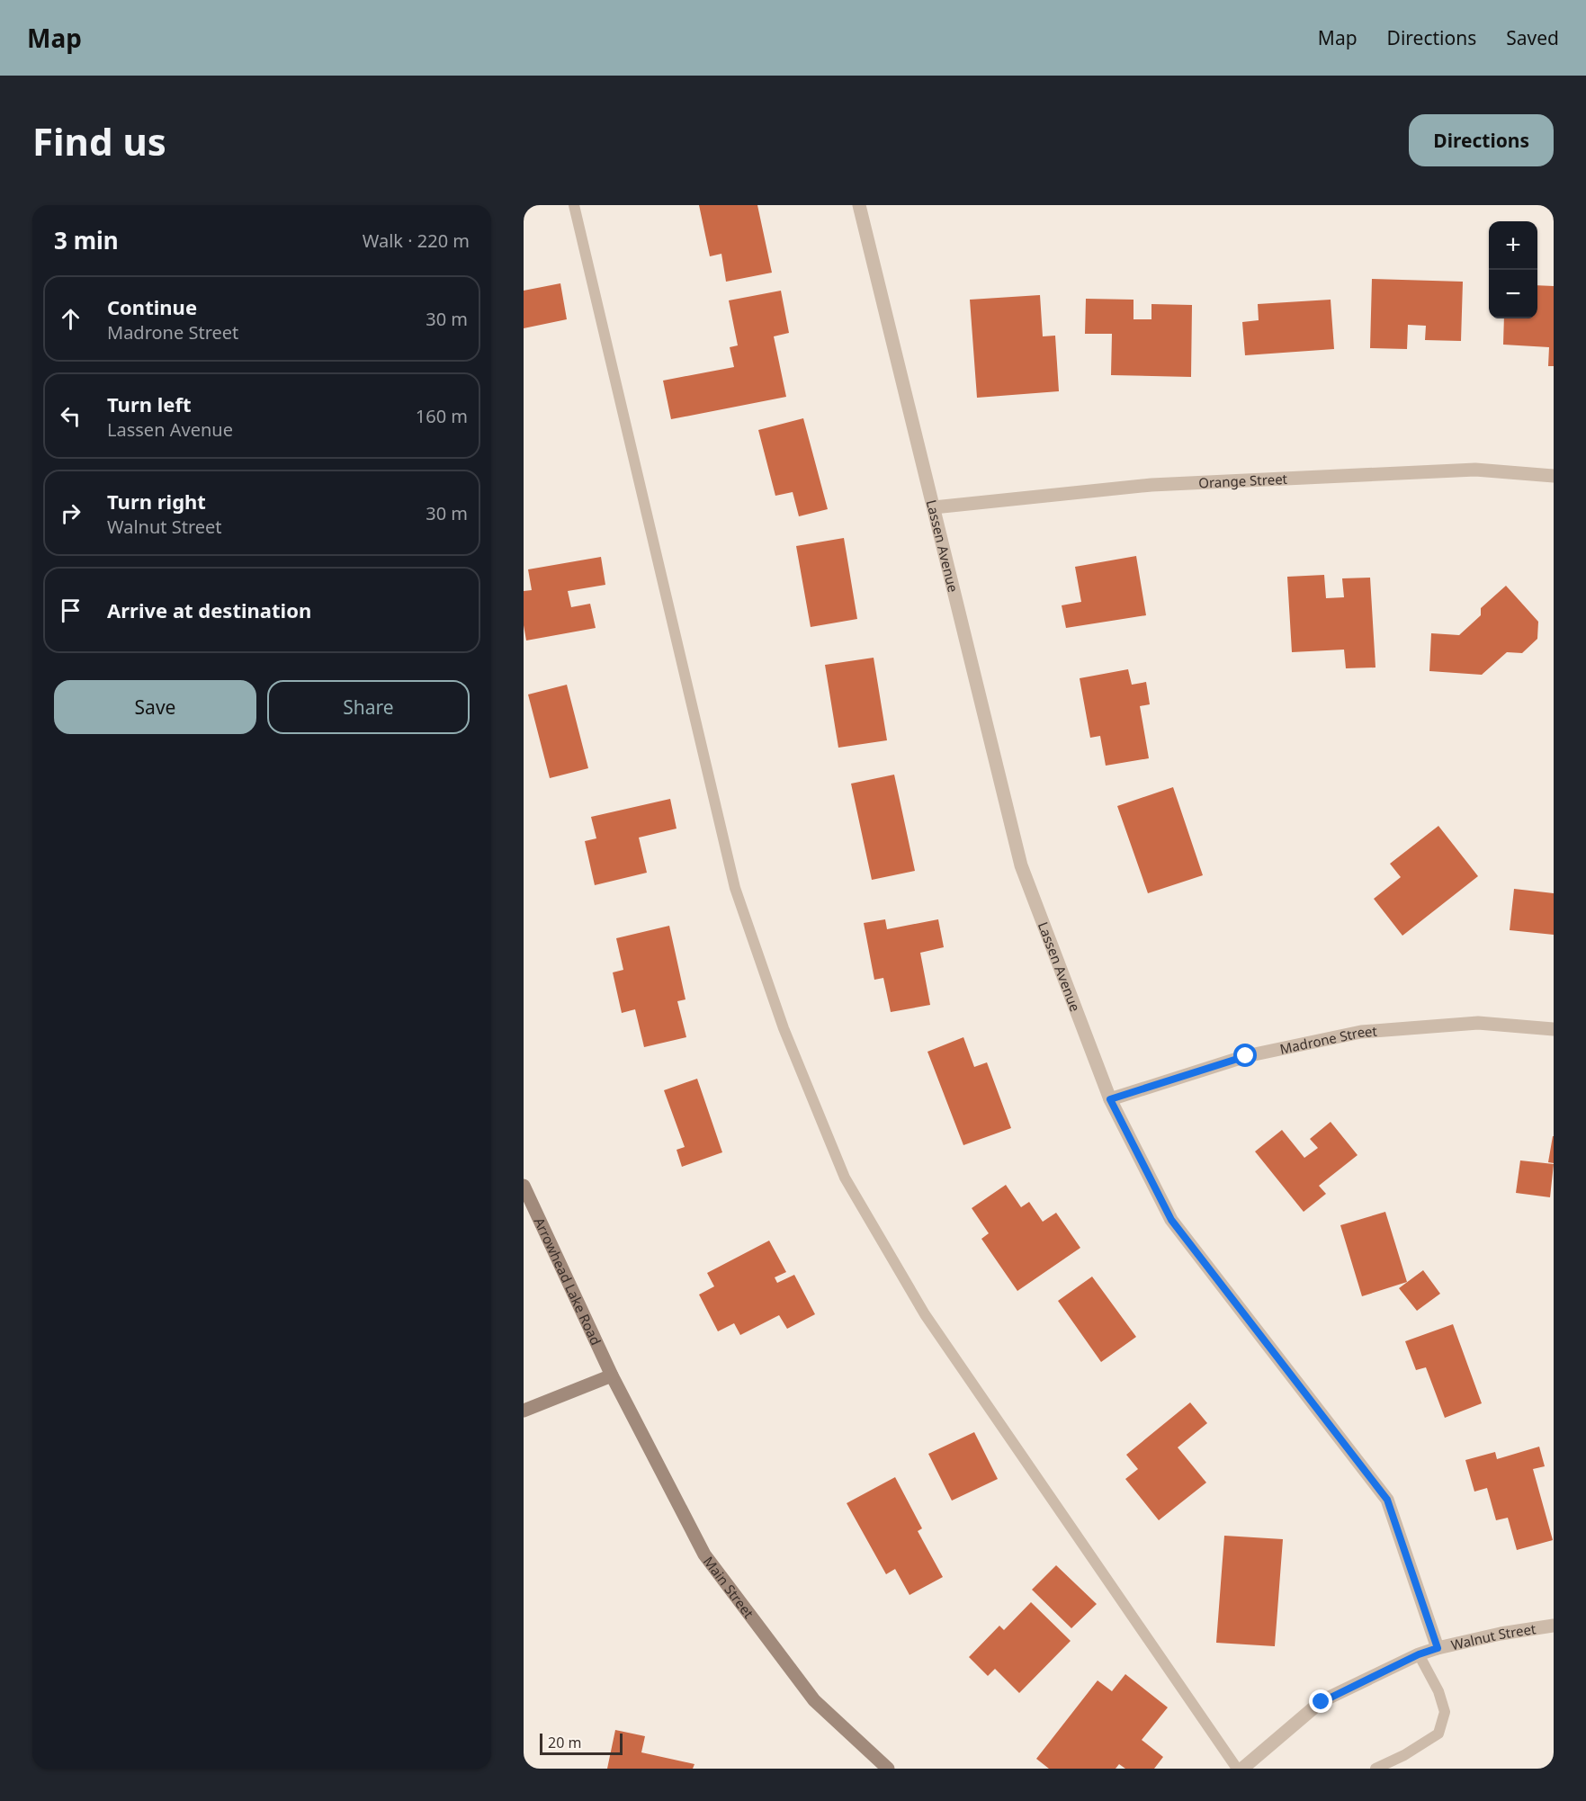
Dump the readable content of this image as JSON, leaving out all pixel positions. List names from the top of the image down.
{
  "streets": {
    "main road": ["Arrowhead Lake Road", "Main Street"],
    "street": [
      "Orange Street",
      "Lassen Avenue",
      "Madrone Street",
      "Walnut Street"
    ]
  },
  "crossings": [
    ["Orange Street", "Lassen Avenue"],
    ["Lassen Avenue", "Madrone Street"],
    ["Lassen Avenue", "Walnut Street"],
    ["Arrowhead Lake Road", "Main Street"]
  ],
  "scale_bar": "20 m",
  "page": {
    "header": "Map",
    "nav": ["Map", "Directions", "Saved"],
    "buttons": [
      "Directions",
      ["Save", "Share"]
    ],
    "title": "Find us",
    "heading": ["3 min", "Walk · 220 m"],
    "map_buttons": ["+", "−"],
    "list": [
      ["Continue", "Madrone Street", "30 m"],
      ["Turn left", "Lassen Avenue", "160 m"],
      ["Turn right", "Walnut Street", "30 m"],
      "Arrive at destination"
    ],
    "scale": "20 m"
  }
}
